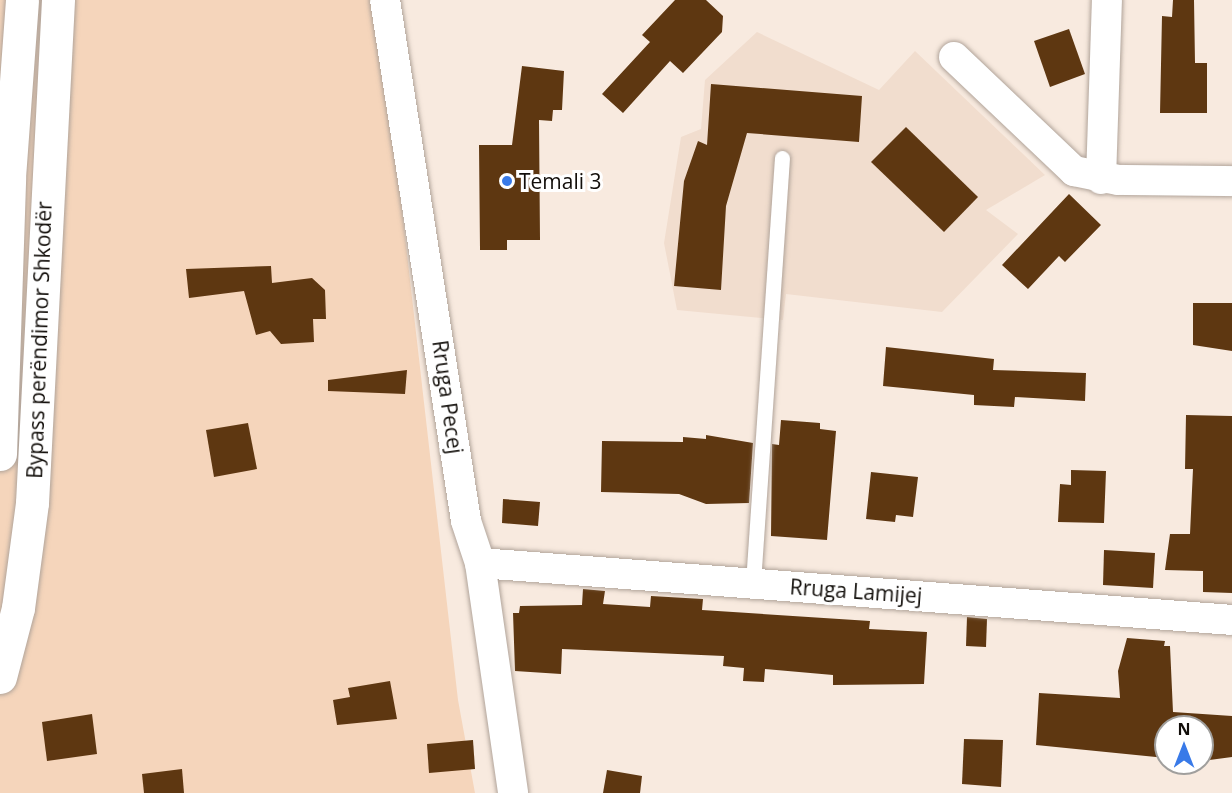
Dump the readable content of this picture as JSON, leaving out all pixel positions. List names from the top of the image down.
{
  "streets": {
    "highway": ["Bypass perëndimor Shkodër"],
    "street": ["Rruga Pecej", "Rruga Lamijej"]
  },
  "crossings": [
    ["Rruga Pecej", "Rruga Lamijej"]
  ],
  "places": ["Temali 3"],
  "north": "top"
}
